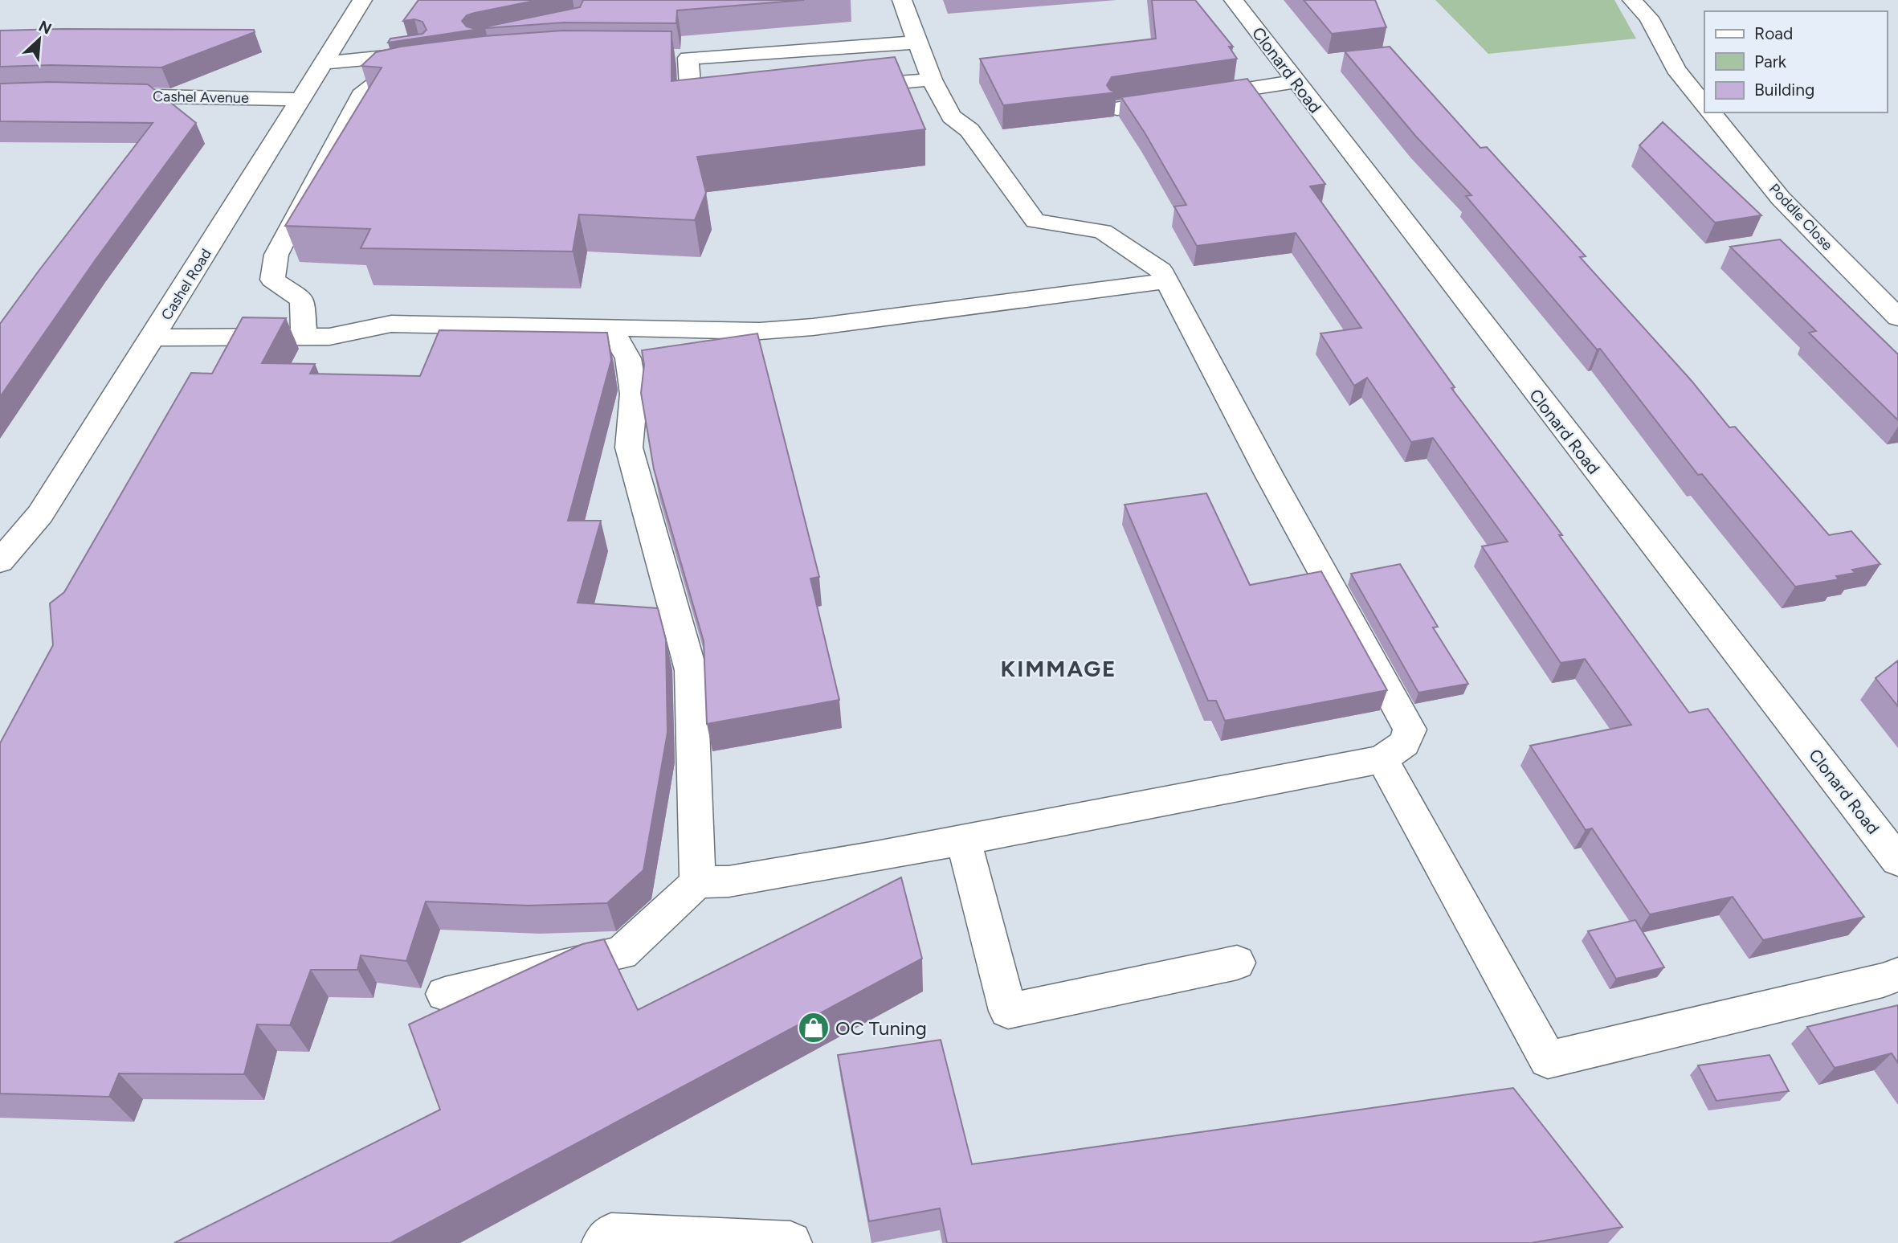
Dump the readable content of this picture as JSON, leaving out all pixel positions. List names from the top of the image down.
{
  "streets": {
    "street": [
      "Clonard Road",
      "Cashel Avenue",
      "Poddle Close",
      "Cashel Road"
    ]
  },
  "crossings": [
    ["Cashel Avenue", "Cashel Road"]
  ],
  "districts": ["KIMMAGE"],
  "places": {
    "shop": ["OC Tuning"]
  },
  "legend": ["Road", "Park", "Building"],
  "north": "top right"
}
